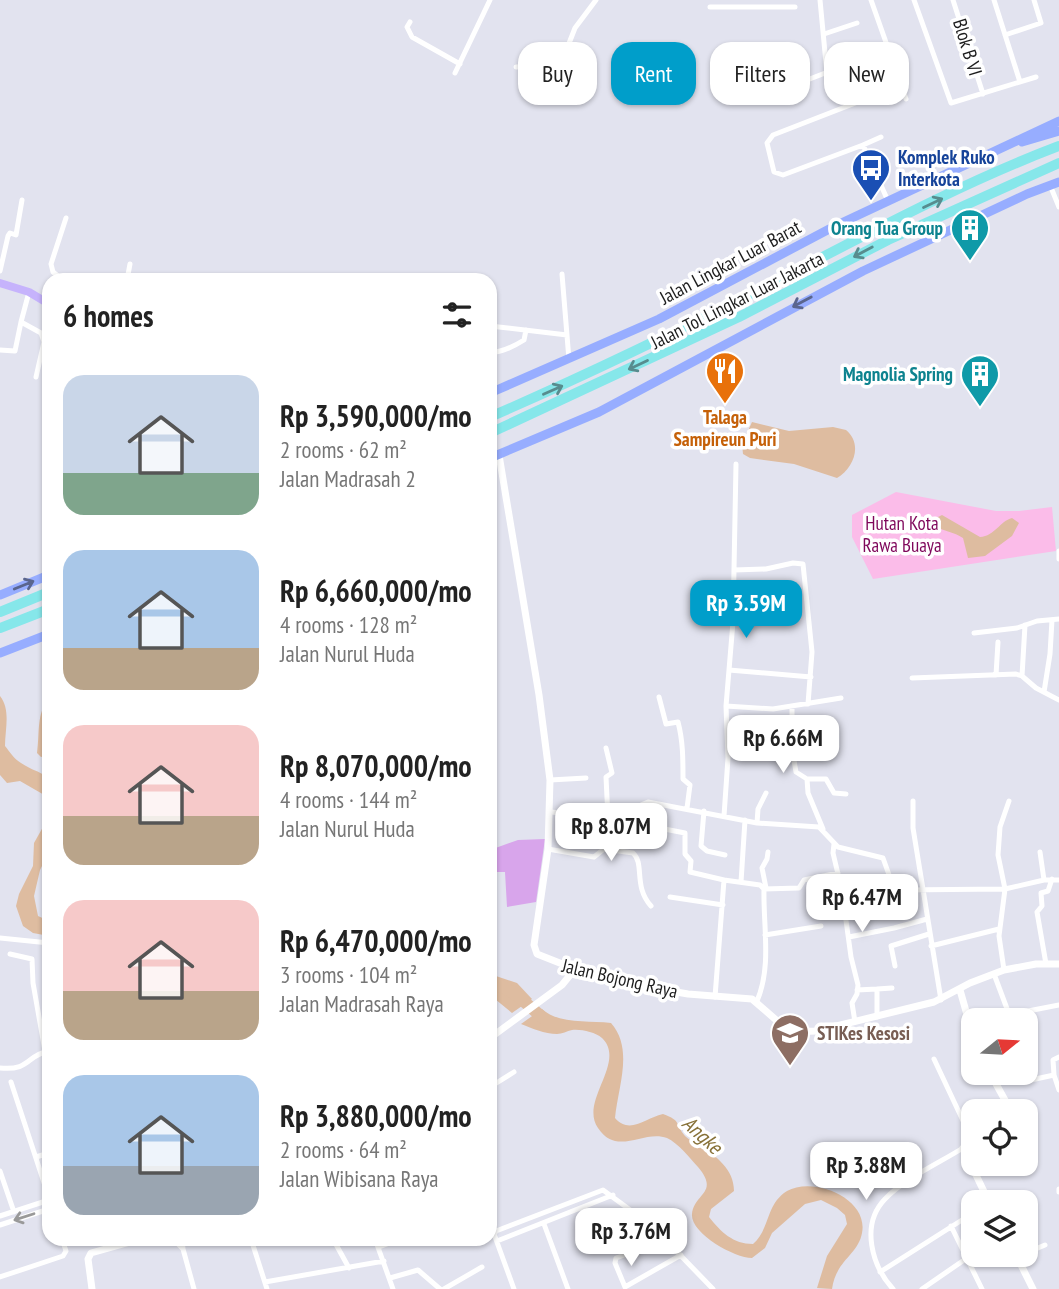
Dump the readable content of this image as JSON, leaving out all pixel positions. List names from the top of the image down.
{
  "streets": {
    "highway": ["Jalan Tol Lingkar Luar Jakarta"],
    "main road": ["Jalan Lingkar Luar Barat"],
    "street": ["Blok B VI", "Jalan Bojong Raya"]
  },
  "water": ["Angke"],
  "parks": ["Hutan Kota Rawa Buaya"],
  "places": {
    "bus stop": ["Komplek Ruko Interkota"],
    "building": ["Orang Tua Group", "Magnolia Spring"],
    "restaurant": ["Talaga Sampireun Puri"],
    "school or university": ["STIKes Kesosi"]
  },
  "north": "right",
  "page": {
    "chip": [
      "Buy",
      "Rent",
      "Filters",
      "New"
    ],
    "heading": "6 homes",
    "list": [
      {
        "name": "Rp 3,590,000/mo",
        "note": "2 rooms · 62 m² · Jalan Madrasah 2"
      },
      {
        "name": "Rp 6,660,000/mo",
        "note": "4 rooms · 128 m² · Jalan Nurul Huda"
      },
      {
        "name": "Rp 8,070,000/mo",
        "note": "4 rooms · 144 m² · Jalan Nurul Huda"
      },
      {
        "name": "Rp 6,470,000/mo",
        "note": "3 rooms · 104 m² · Jalan Madrasah Raya"
      },
      {
        "name": "Rp 3,880,000/mo",
        "note": "2 rooms · 64 m² · Jalan Wibisana Raya"
      }
    ],
    "price": [
      "Rp 3.59M",
      "Rp 6.66M",
      "Rp 8.07M",
      "Rp 6.47M",
      "Rp 3.88M",
      "Rp 3.76M"
    ]
  }
}
